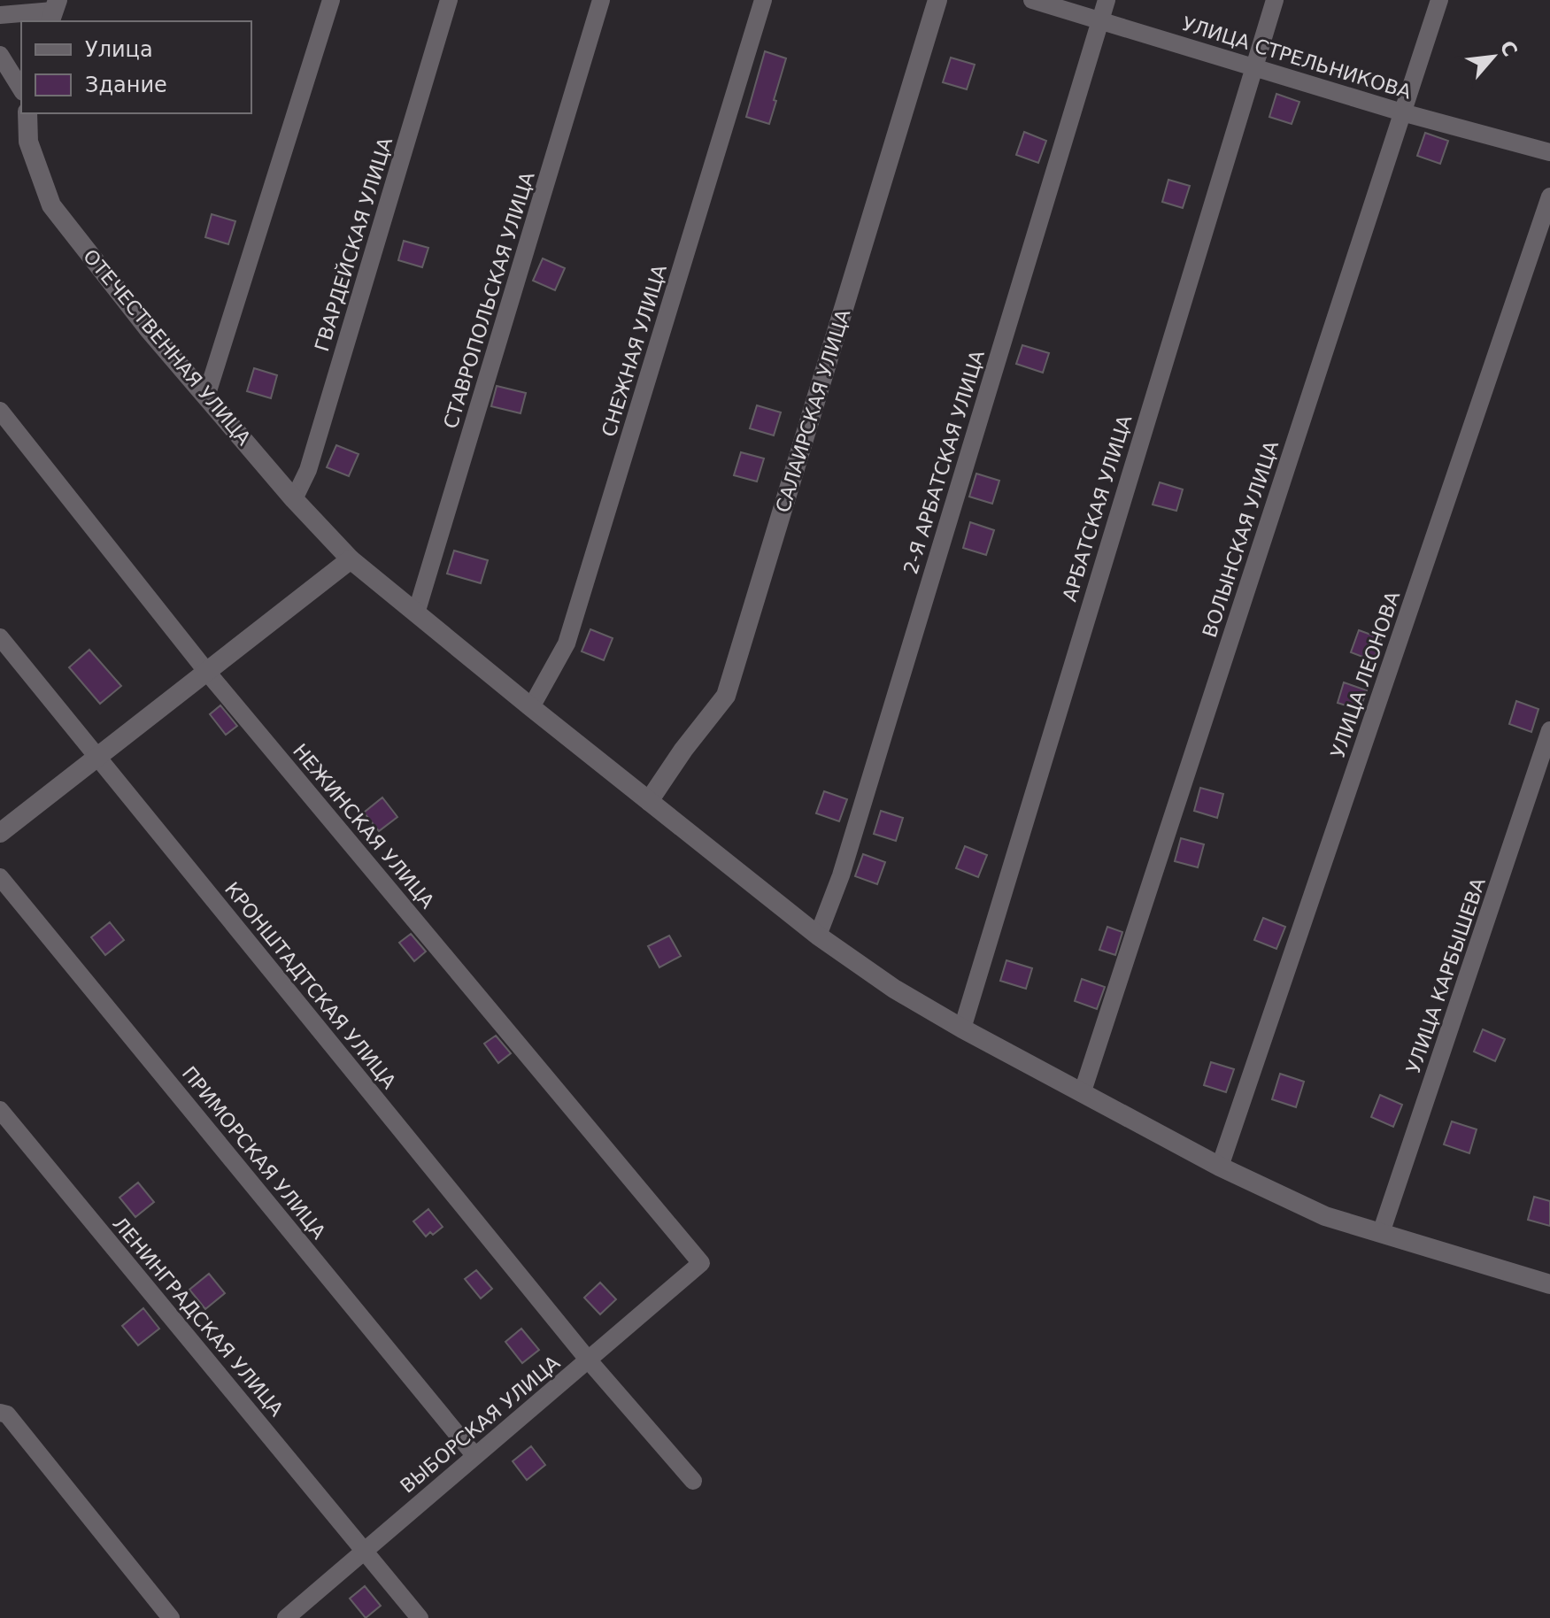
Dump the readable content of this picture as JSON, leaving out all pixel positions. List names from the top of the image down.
{
  "streets": {
    "main road": ["ОТЕЧЕСТВЕННАЯ УЛИЦА", "САЛАИРСКАЯ УЛИЦА"],
    "street": [
      "УЛИЦА СТРЕЛЬНИКОВА",
      "ГВАРДЕЙСКАЯ УЛИЦА",
      "СТАВРОПОЛЬСКАЯ УЛИЦА",
      "СНЕЖНАЯ УЛИЦА",
      "2-Я АРБАТСКАЯ УЛИЦА",
      "АРБАТСКАЯ УЛИЦА",
      "ВОЛЫНСКАЯ УЛИЦА",
      "УЛИЦА ЛЕОНОВА",
      "НЕЖИНСКАЯ УЛИЦА",
      "УЛИЦА КАРБЫШЕВА",
      "КРОНШТАДТСКАЯ УЛИЦА",
      "ПРИМОРСКАЯ УЛИЦА",
      "ЛЕНИНГРАДСКАЯ УЛИЦА",
      "ВЫБОРСКАЯ УЛИЦА"
    ]
  },
  "crossings": [
    ["УЛИЦА СТРЕЛЬНИКОВА", "2-Я АРБАТСКАЯ УЛИЦА"],
    ["УЛИЦА СТРЕЛЬНИКОВА", "АРБАТСКАЯ УЛИЦА"],
    ["УЛИЦА СТРЕЛЬНИКОВА", "ВОЛЫНСКАЯ УЛИЦА"],
    ["ГВАРДЕЙСКАЯ УЛИЦА", "ОТЕЧЕСТВЕННАЯ УЛИЦА"],
    ["СТАВРОПОЛЬСКАЯ УЛИЦА", "ОТЕЧЕСТВЕННАЯ УЛИЦА"],
    ["ОТЕЧЕСТВЕННАЯ УЛИЦА", "СНЕЖНАЯ УЛИЦА"],
    ["ОТЕЧЕСТВЕННАЯ УЛИЦА", "САЛАИРСКАЯ УЛИЦА"],
    ["ОТЕЧЕСТВЕННАЯ УЛИЦА", "2-Я АРБАТСКАЯ УЛИЦА"],
    ["ОТЕЧЕСТВЕННАЯ УЛИЦА", "АРБАТСКАЯ УЛИЦА"],
    ["ОТЕЧЕСТВЕННАЯ УЛИЦА", "ВОЛЫНСКАЯ УЛИЦА"],
    ["ОТЕЧЕСТВЕННАЯ УЛИЦА", "УЛИЦА ЛЕОНОВА"],
    ["ОТЕЧЕСТВЕННАЯ УЛИЦА", "УЛИЦА КАРБЫШЕВА"],
    ["НЕЖИНСКАЯ УЛИЦА", "ВЫБОРСКАЯ УЛИЦА"],
    ["КРОНШТАДТСКАЯ УЛИЦА", "ВЫБОРСКАЯ УЛИЦА"],
    ["ПРИМОРСКАЯ УЛИЦА", "ВЫБОРСКАЯ УЛИЦА"],
    ["ЛЕНИНГРАДСКАЯ УЛИЦА", "ВЫБОРСКАЯ УЛИЦА"]
  ],
  "legend": ["Улица", "Здание"],
  "north": "top right"
}
